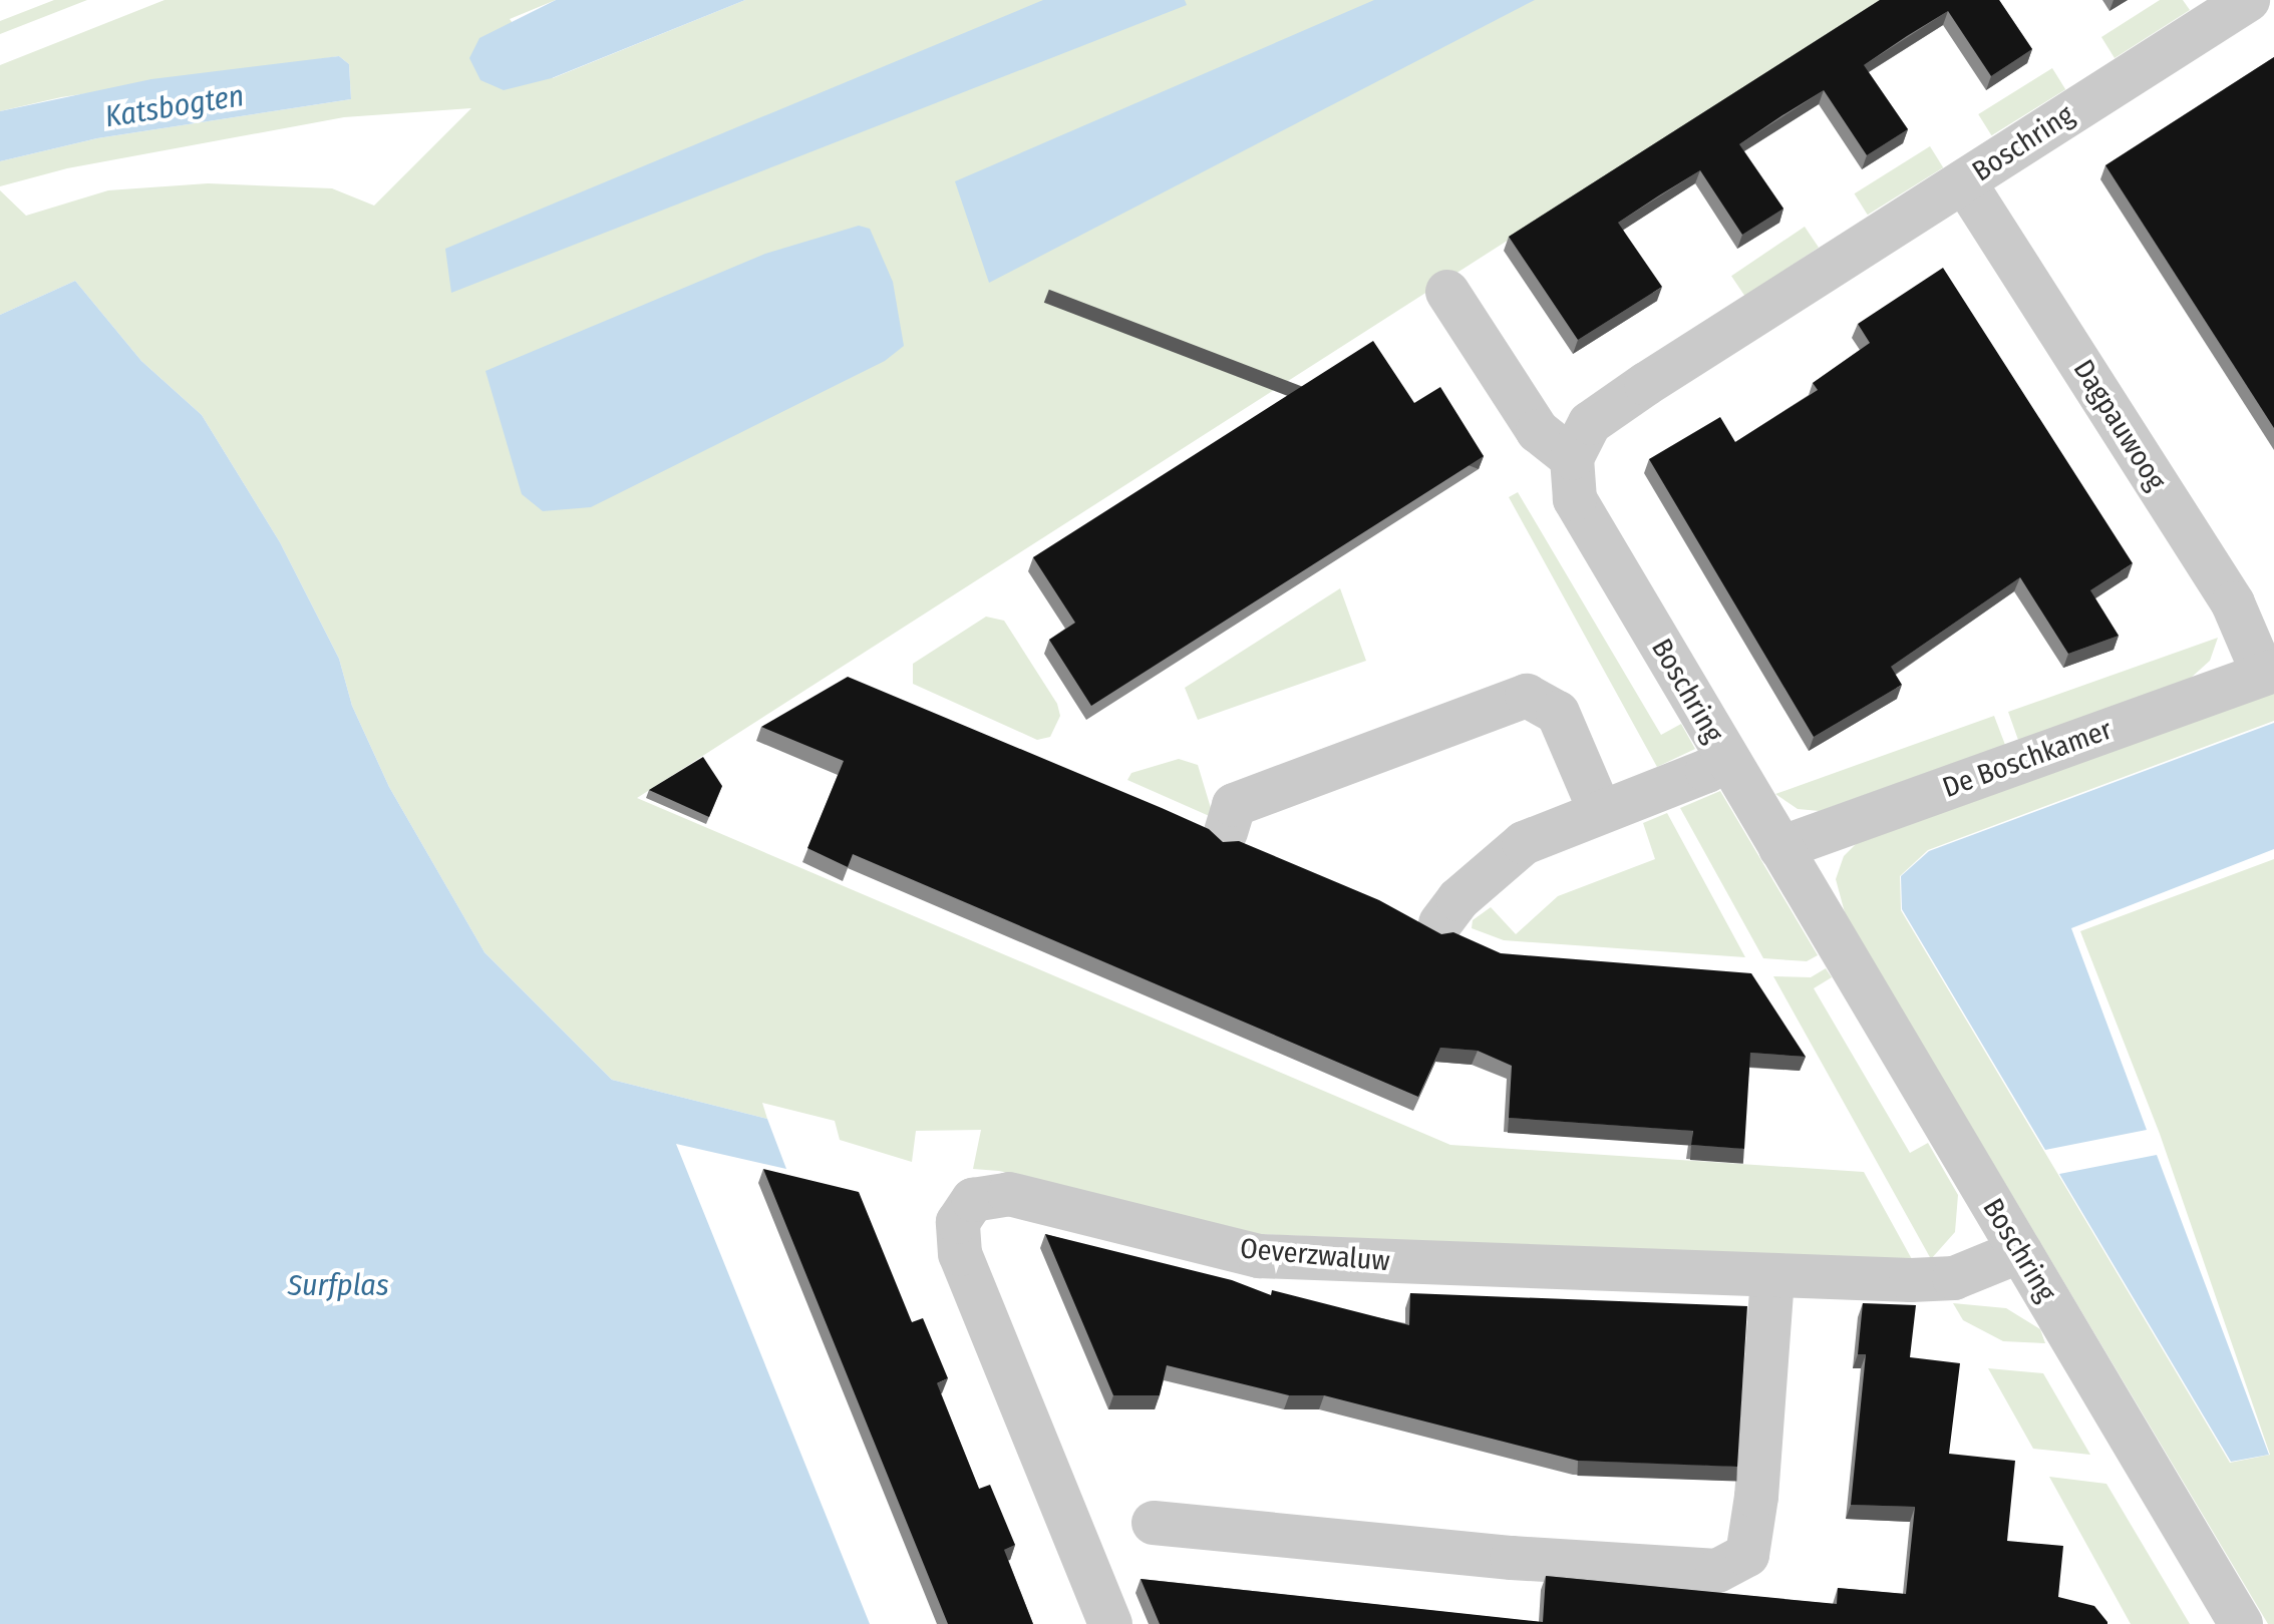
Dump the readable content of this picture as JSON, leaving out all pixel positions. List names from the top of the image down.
{
  "streets": {
    "street": [
      "Boschring",
      "Dagpauwoog",
      "De Boschkamer",
      "Oeverzwaluw"
    ]
  },
  "crossings": [
    ["Boschring", "Dagpauwoog"],
    ["Boschring", "De Boschkamer"],
    ["Boschring", "Oeverzwaluw"],
    ["Dagpauwoog", "De Boschkamer"]
  ],
  "water": ["Katsbogten", "Surfplas"]
}
